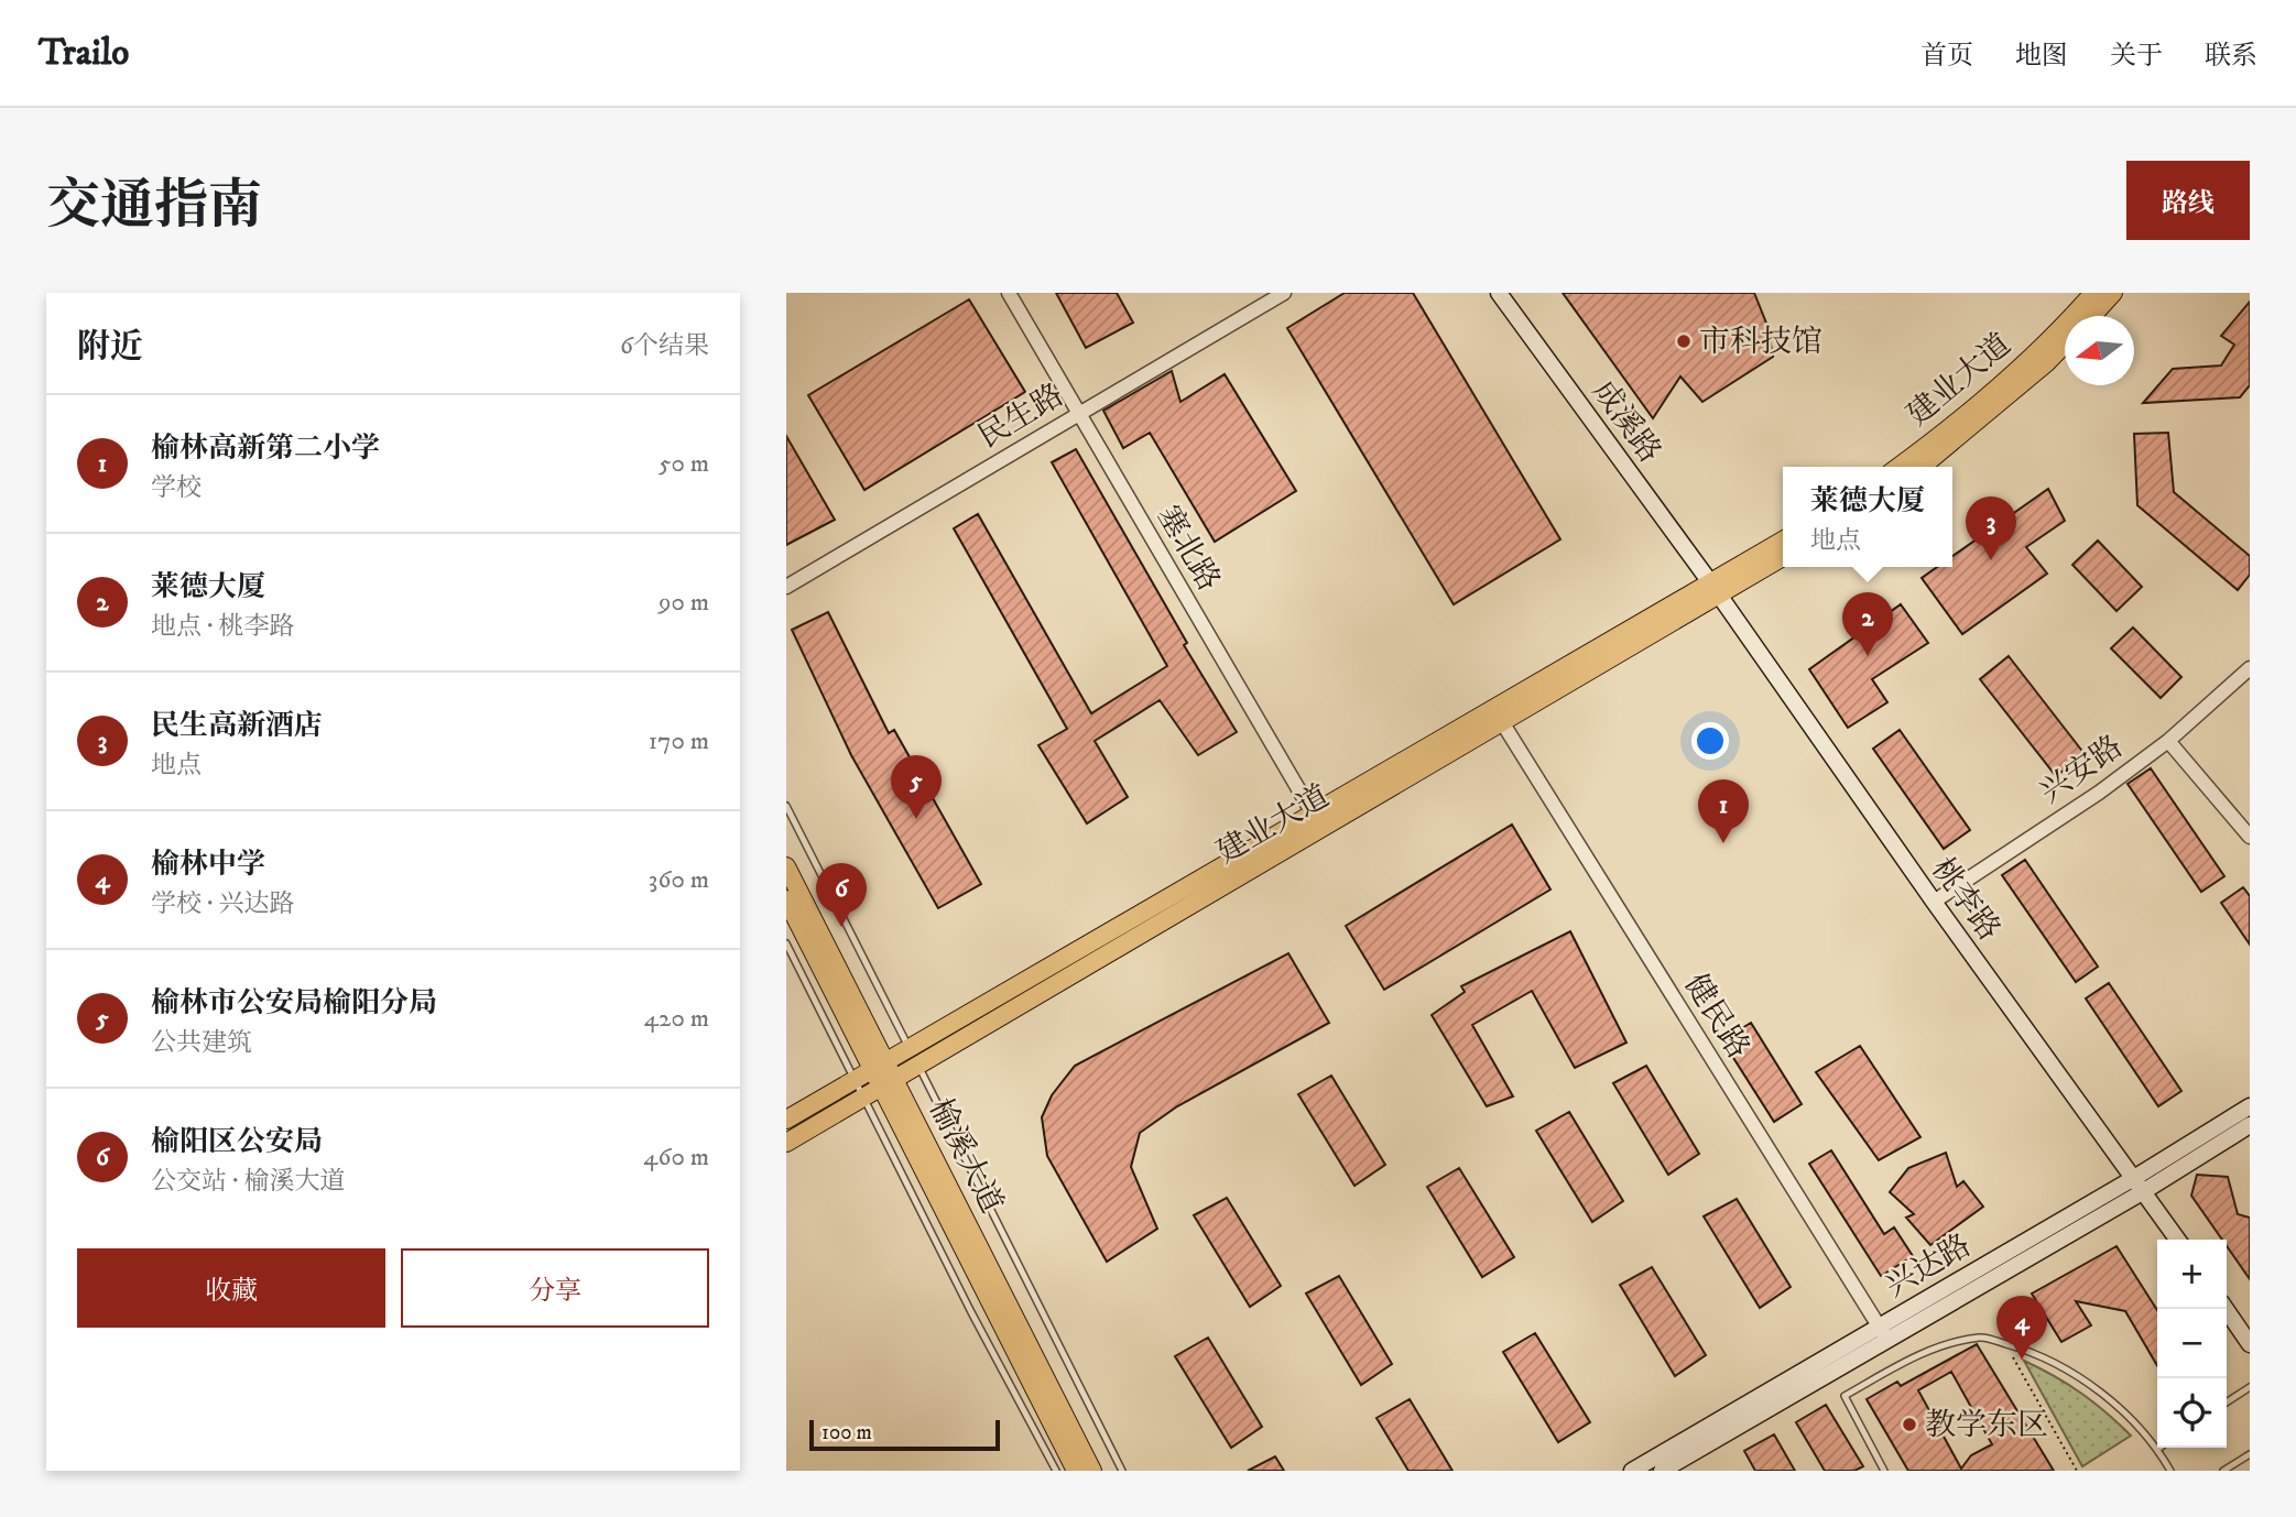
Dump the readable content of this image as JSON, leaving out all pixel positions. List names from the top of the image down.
{
  "streets": {
    "main road": [
      "建业大道",
      "成溪路",
      "桃李路",
      "榆溪大道",
      "兴达路"
    ],
    "street": [
      "民生路",
      "塞北路",
      "兴安路",
      "健民路"
    ]
  },
  "crossings": [
    ["建业大道", "成溪路"],
    ["建业大道", "塞北路"],
    ["建业大道", "桃李路"],
    ["建业大道", "健民路"],
    ["建业大道", "榆溪大道"],
    ["民生路", "塞北路"],
    ["成溪路", "桃李路"],
    ["兴安路", "桃李路"],
    ["桃李路", "兴达路"],
    ["健民路", "兴达路"]
  ],
  "places": ["市科技馆", "教学东区"],
  "scale_bar": "100 m",
  "north": "left",
  "page": {
    "header": "Trailo",
    "nav": [
      "首页",
      "地图",
      "关于",
      "联系"
    ],
    "title": "交通指南",
    "buttons": [
      "路线",
      ["收藏", "分享"]
    ],
    "heading": ["附近", "6个结果"],
    "list": [
      {
        "mark": "1",
        "name": "榆林高新第二小学",
        "note": "学校",
        "value": "50 m"
      },
      {
        "mark": "2",
        "name": "莱德大厦",
        "note": "地点 · 桃李路",
        "value": "90 m"
      },
      {
        "mark": "3",
        "name": "民生高新酒店",
        "note": "地点",
        "value": "170 m"
      },
      {
        "mark": "4",
        "name": "榆林中学",
        "note": "学校 · 兴达路",
        "value": "360 m"
      },
      {
        "mark": "5",
        "name": "榆林市公安局榆阳分局",
        "note": "公共建筑",
        "value": "420 m"
      },
      {
        "mark": "6",
        "name": "榆阳区公安局",
        "note": "公交站 · 榆溪大道",
        "value": "460 m"
      }
    ],
    "popup": ["莱德大厦", "地点"],
    "pins": [
      "3",
      "2",
      "5",
      "1",
      "6",
      "4"
    ],
    "map_buttons": ["+", "−"],
    "scale": "100 m"
  }
}
